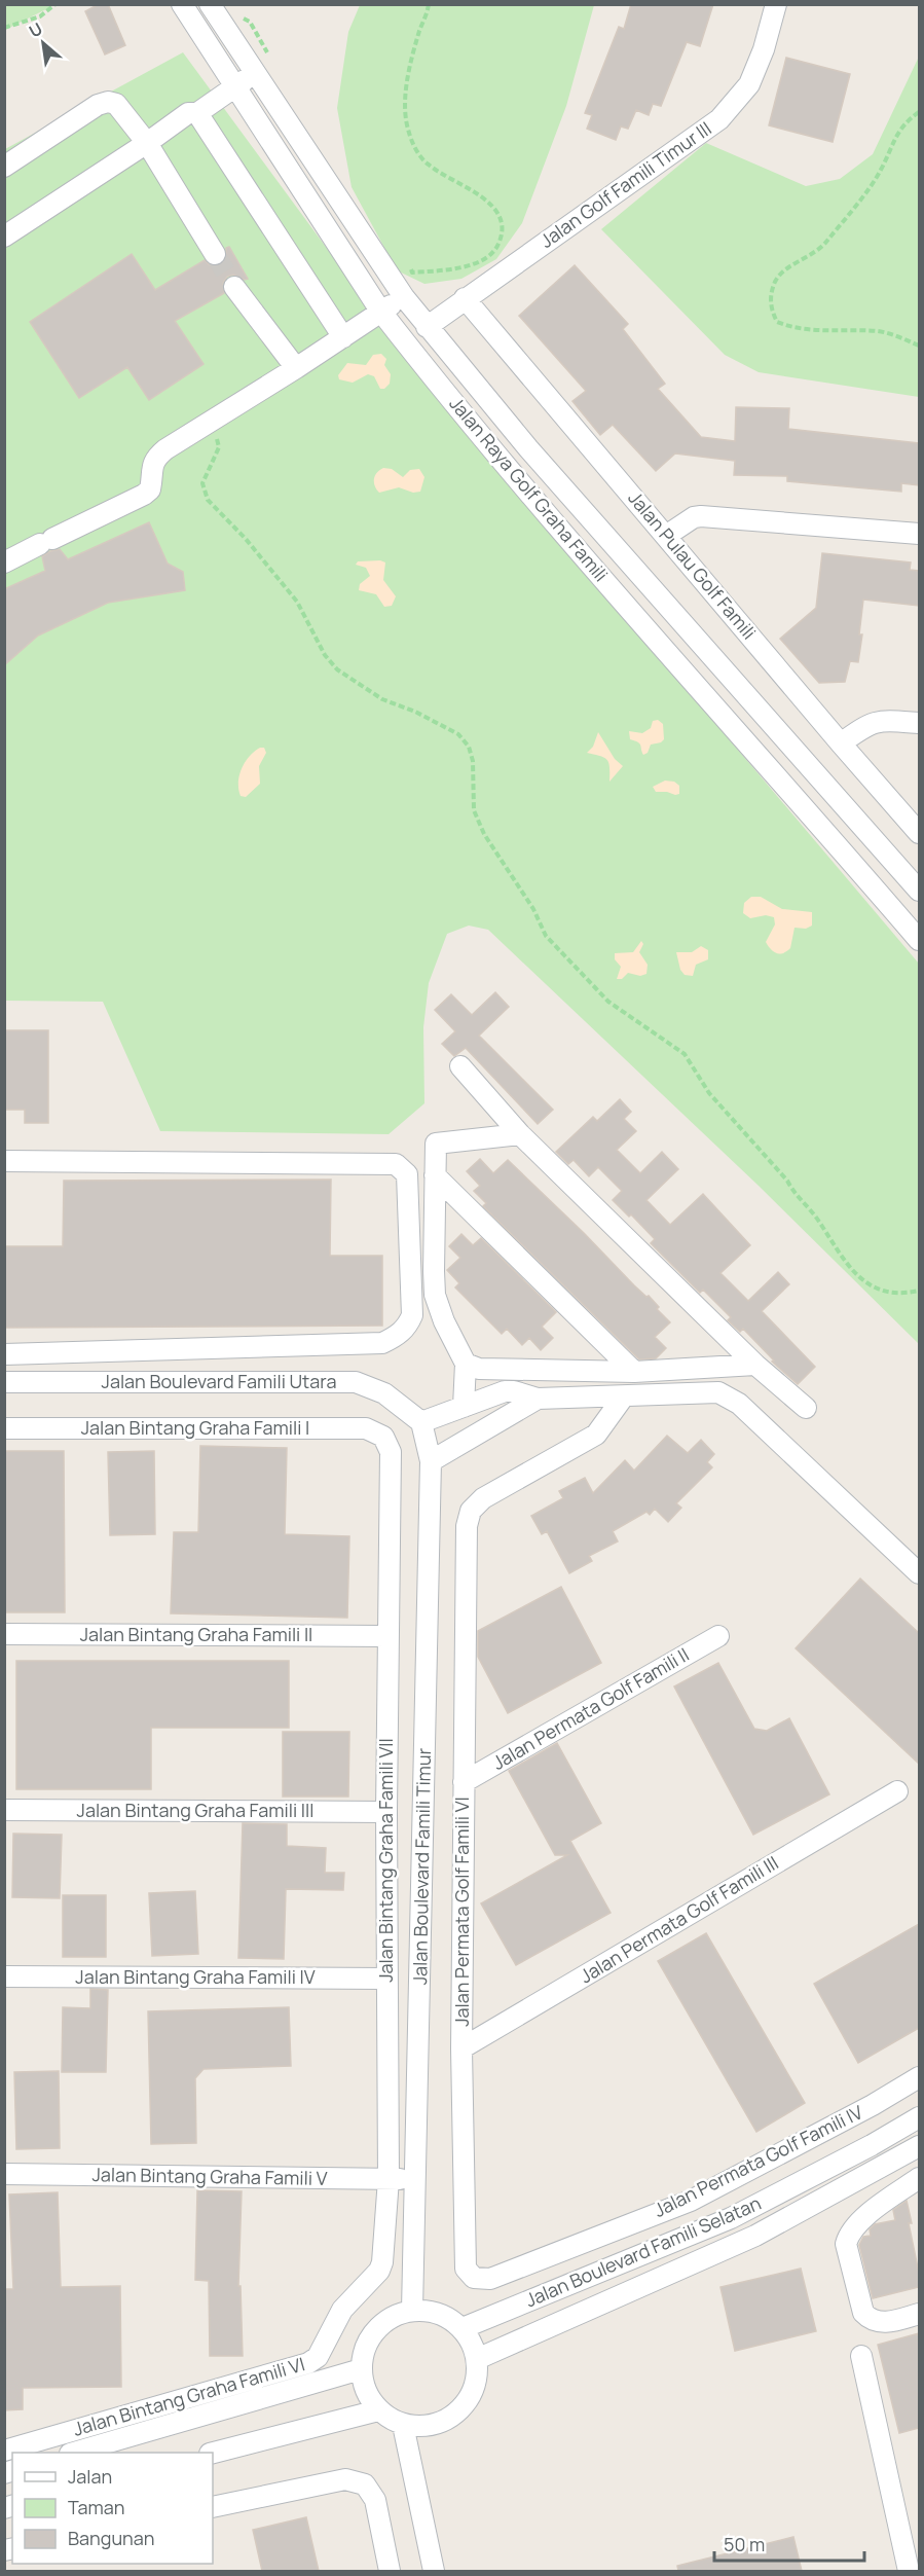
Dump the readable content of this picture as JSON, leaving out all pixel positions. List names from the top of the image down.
{
  "streets": {
    "street": [
      "Jalan Golf Famili Timur III",
      "Jalan Raya Golf Graha Famili",
      "Jalan Pulau Golf Famili",
      "Jalan Boulevard Famili Utara",
      "Jalan Bintang Graha Famili I",
      "Jalan Bintang Graha Famili II",
      "Jalan Permata Golf Famili II",
      "Jalan Bintang Graha Famili III",
      "Jalan Bintang Graha Famili VII",
      "Jalan Boulevard Famili Timur",
      "Jalan Permata Golf Famili VI",
      "Jalan Permata Golf Famili III",
      "Jalan Bintang Graha Famili IV",
      "Jalan Permata Golf Famili IV",
      "Jalan Bintang Graha Famili V",
      "Jalan Boulevard Famili Selatan",
      "Jalan Bintang Graha Famili VI"
    ]
  },
  "crossings": [
    ["Jalan Golf Famili Timur III", "Jalan Raya Golf Graha Famili"],
    ["Jalan Golf Famili Timur III", "Jalan Pulau Golf Famili"],
    ["Jalan Boulevard Famili Utara", "Jalan Boulevard Famili Timur"],
    ["Jalan Bintang Graha Famili I", "Jalan Bintang Graha Famili VII"],
    ["Jalan Bintang Graha Famili II", "Jalan Bintang Graha Famili VII"],
    ["Jalan Permata Golf Famili II", "Jalan Permata Golf Famili VI"],
    ["Jalan Bintang Graha Famili III", "Jalan Bintang Graha Famili VII"],
    ["Jalan Bintang Graha Famili VII", "Jalan Bintang Graha Famili IV"],
    ["Jalan Bintang Graha Famili VII", "Jalan Bintang Graha Famili V"],
    ["Jalan Bintang Graha Famili VII", "Jalan Bintang Graha Famili VI"],
    ["Jalan Boulevard Famili Timur", "Jalan Bintang Graha Famili V"],
    ["Jalan Boulevard Famili Timur", "Jalan Boulevard Famili Selatan"],
    ["Jalan Permata Golf Famili VI", "Jalan Permata Golf Famili III"],
    ["Jalan Permata Golf Famili VI", "Jalan Permata Golf Famili IV"]
  ],
  "legend": ["Jalan", "Taman", "Bangunan"],
  "scale_bar": "50 m",
  "north": "top left"
}
